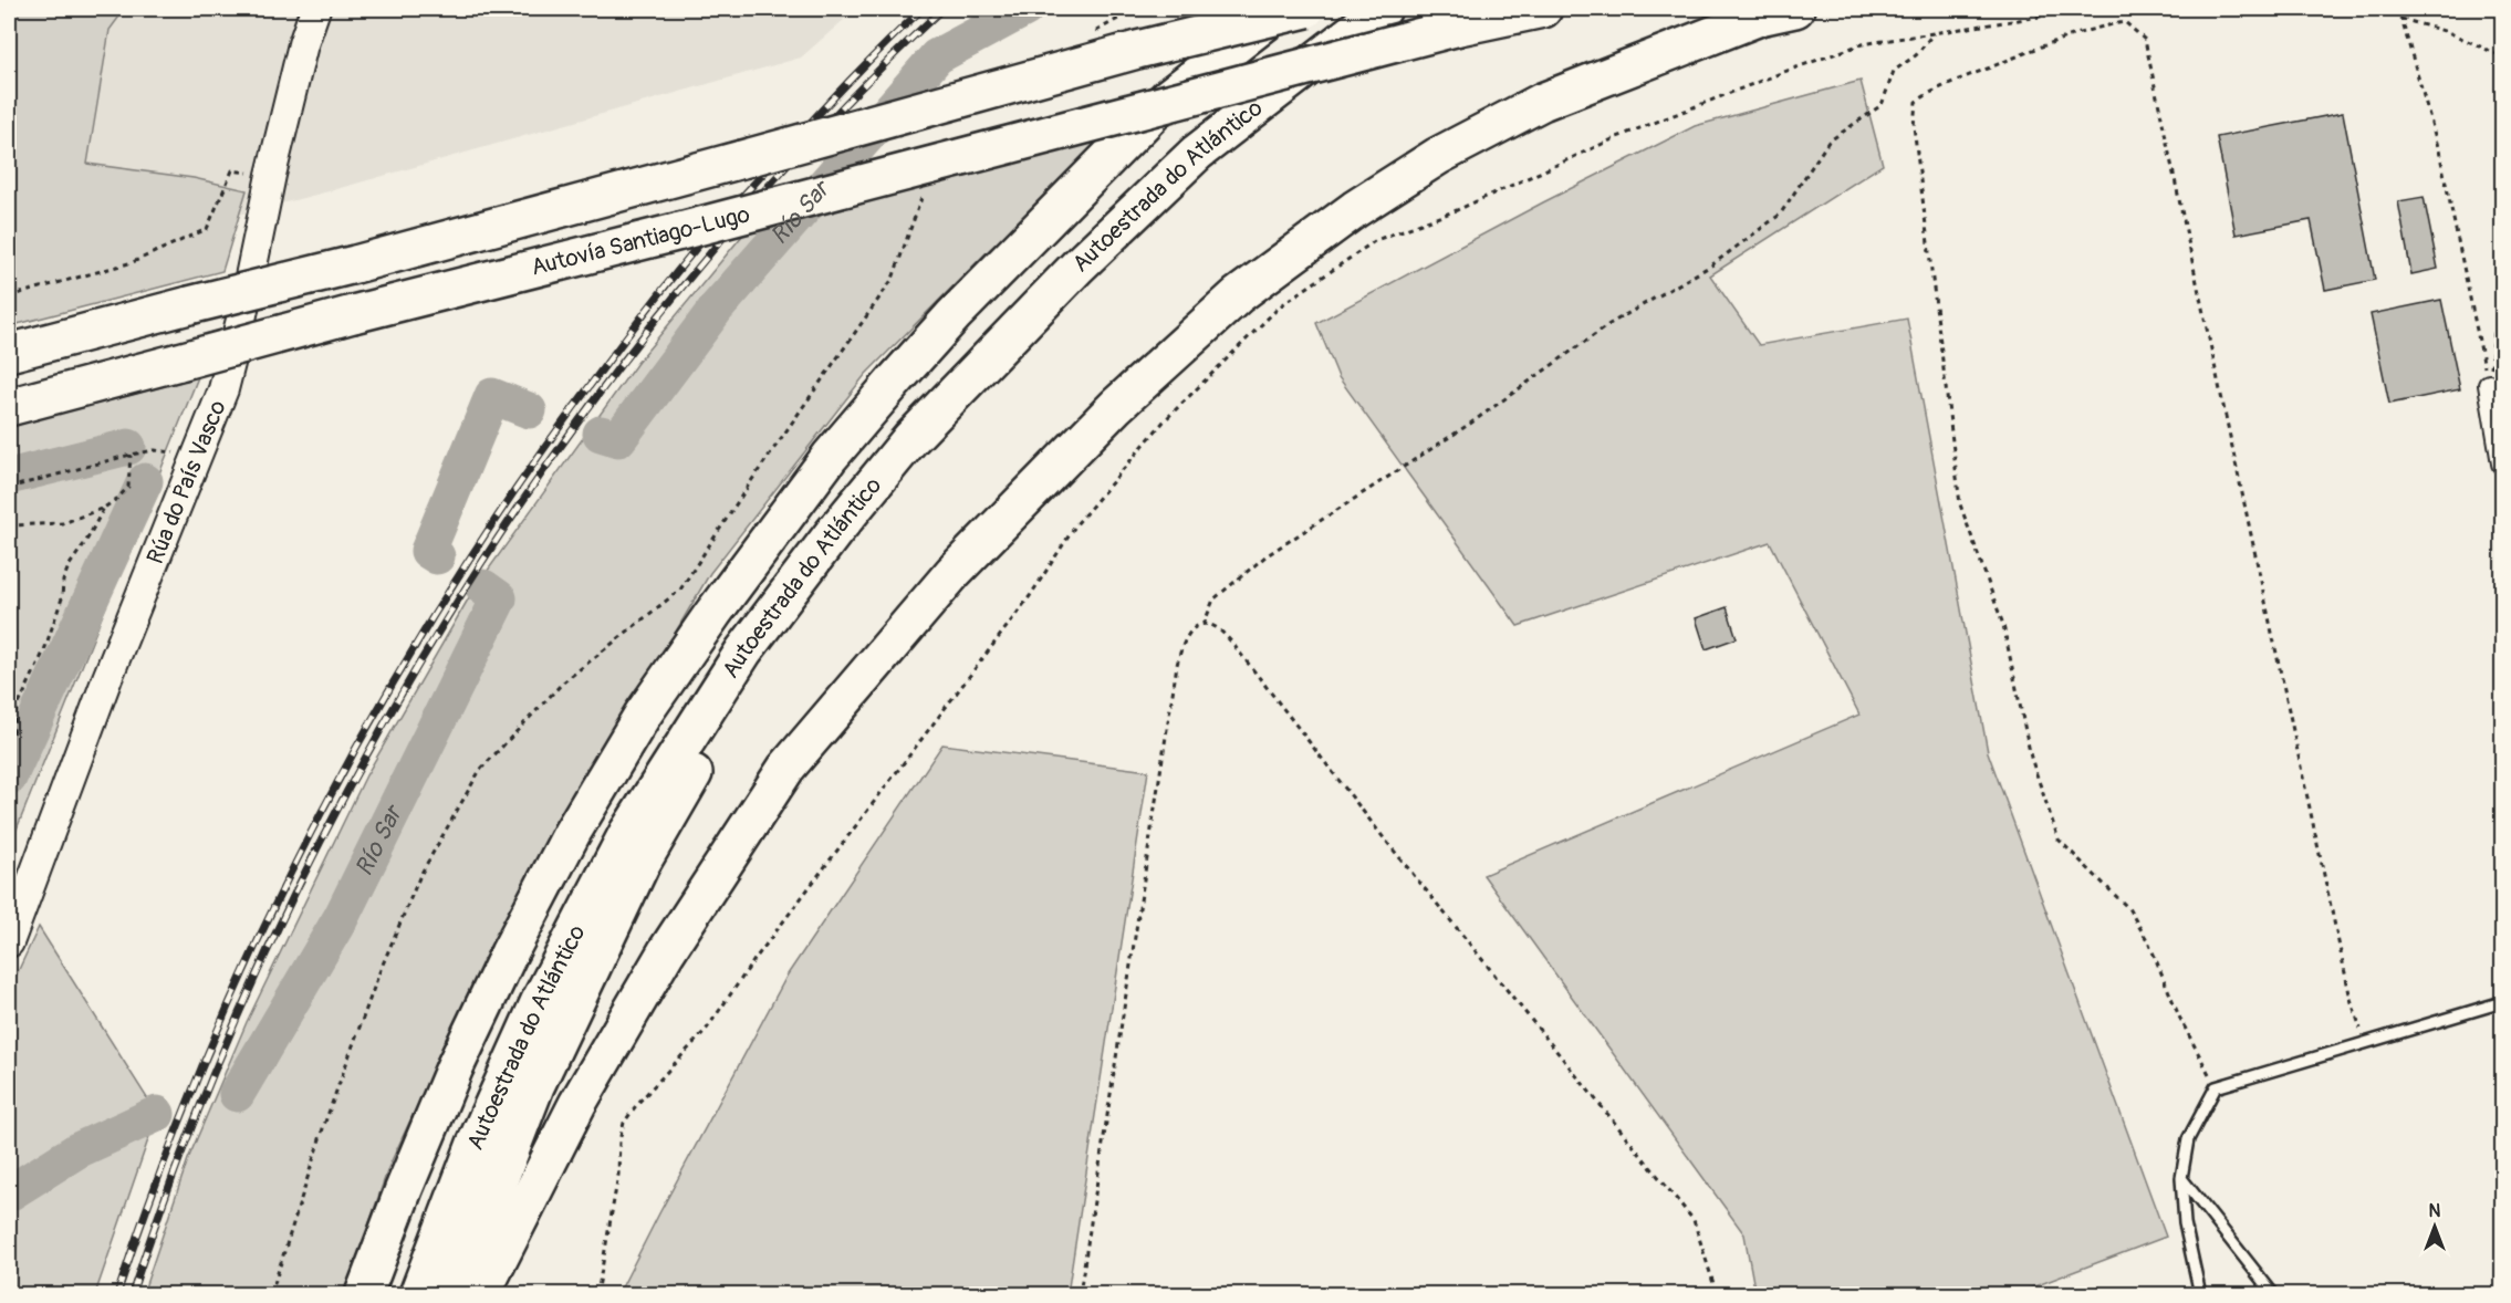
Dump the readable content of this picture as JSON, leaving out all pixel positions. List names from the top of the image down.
{
  "streets": {
    "highway": ["Autoestrada do Atlántico", "Autovía Santiago-Lugo"],
    "street": ["Rúa do País Vasco"]
  },
  "water": ["Río Sar"],
  "north": "top"
}
